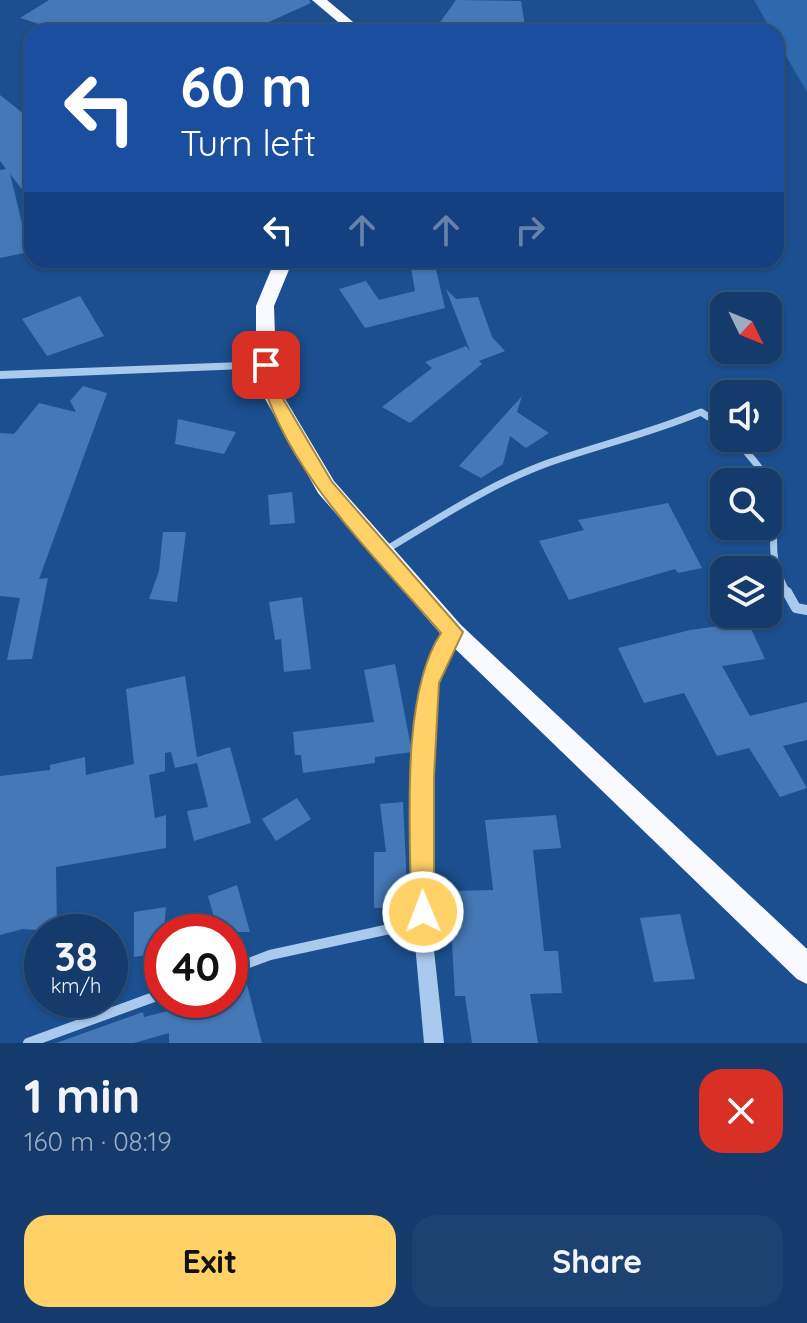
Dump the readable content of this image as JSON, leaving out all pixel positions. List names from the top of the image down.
{
  "north": "bottom right",
  "page": {
    "turn": ["60 m", "Turn left"],
    "speed": "38 km/h",
    "limit": "40",
    "heading": ["1 min", "160 m · 08:19"],
    "buttons": ["Exit", "Share"]
  }
}
